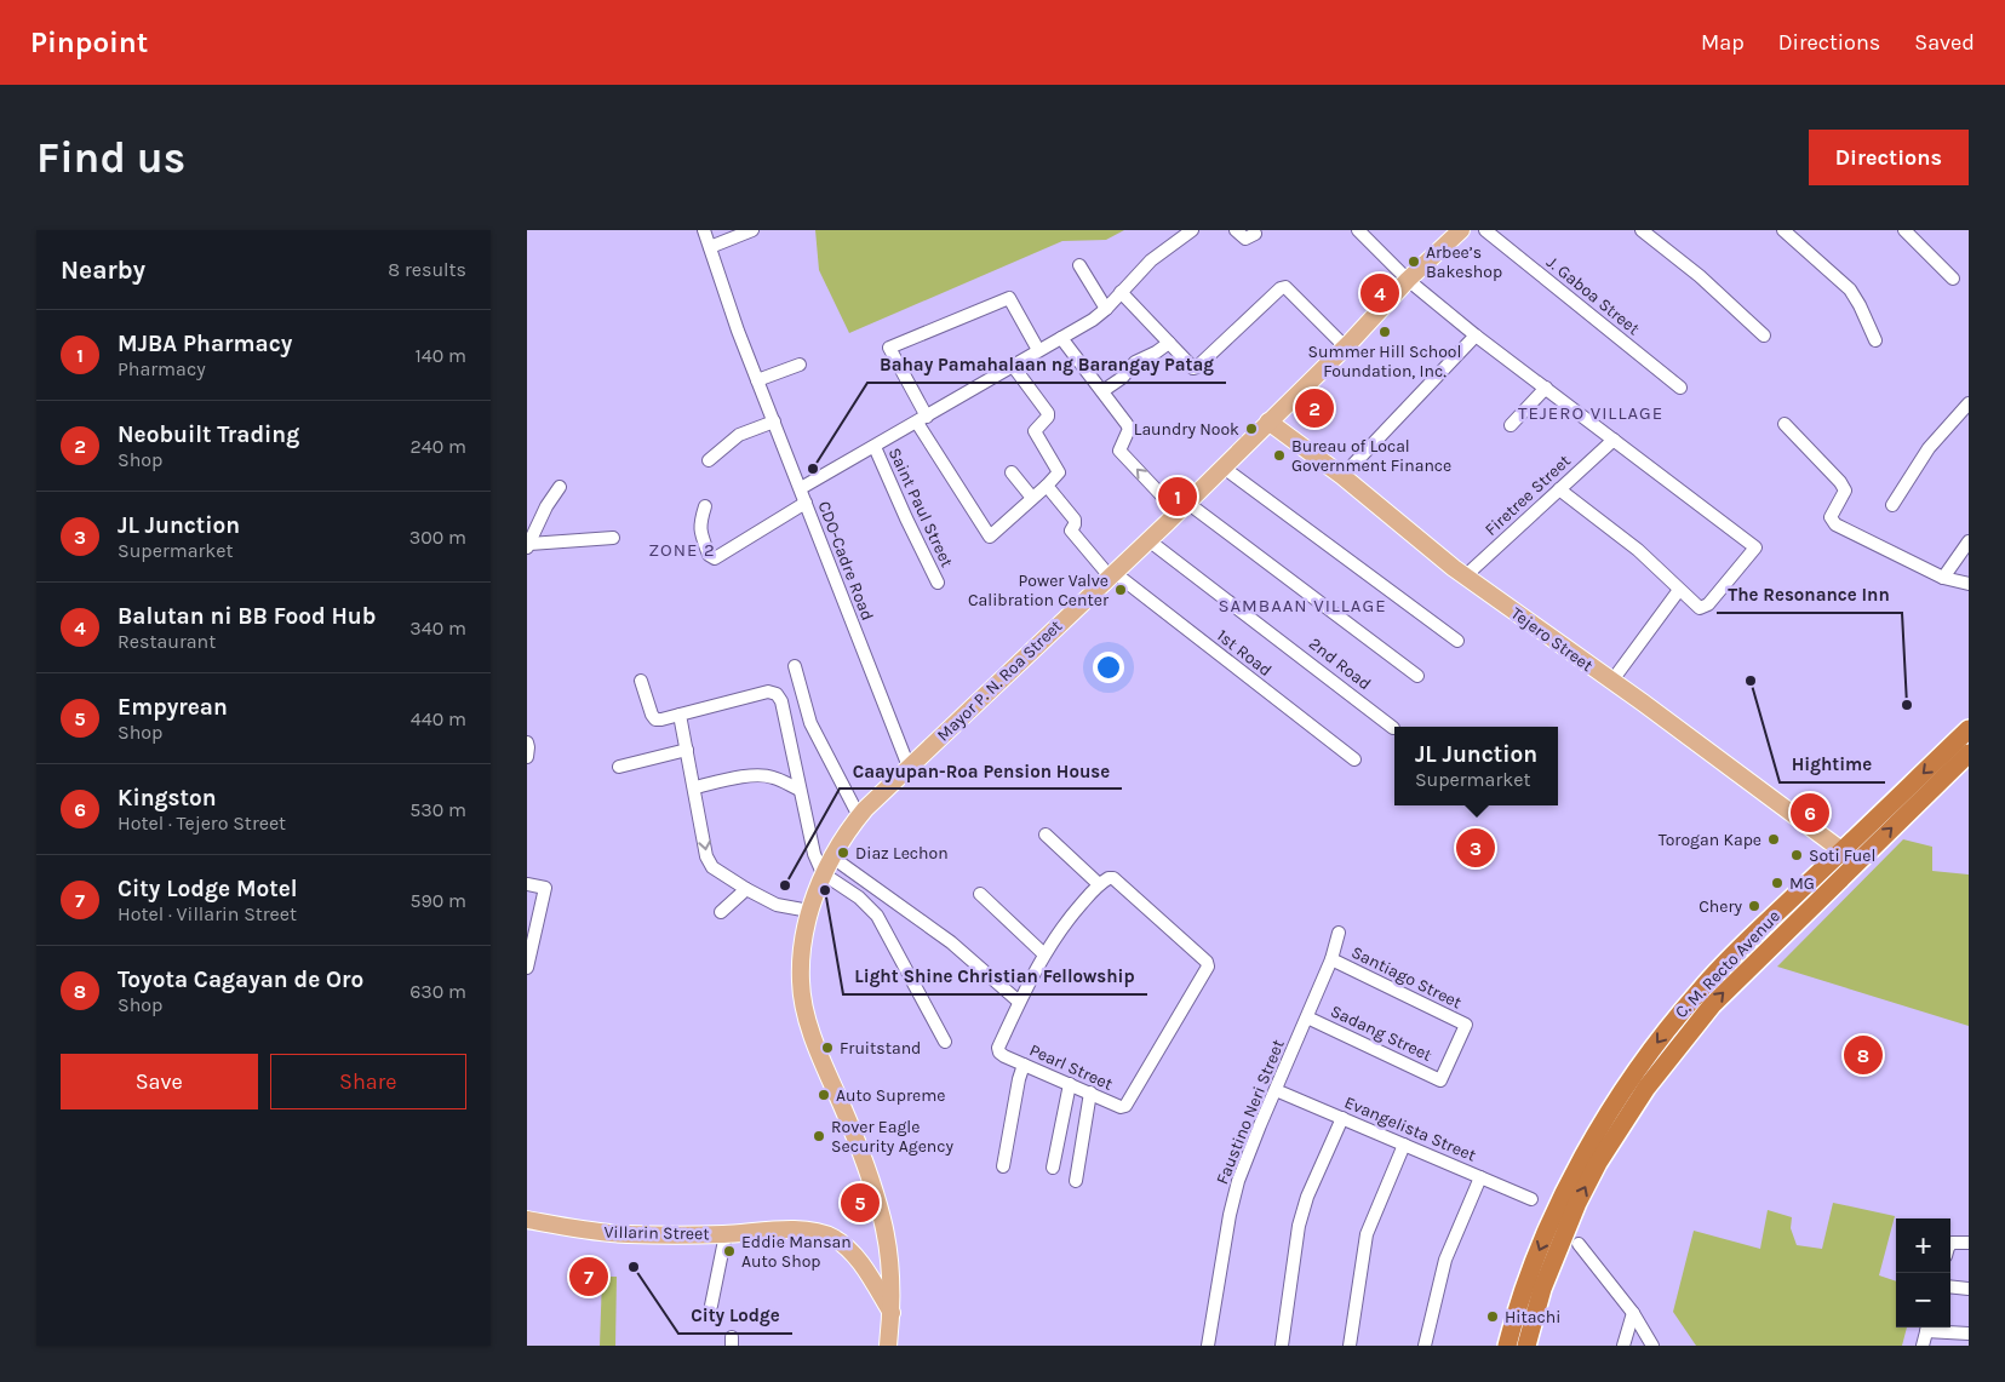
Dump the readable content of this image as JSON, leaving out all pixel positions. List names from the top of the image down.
{
  "streets": {
    "highway": ["C. M. Recto Avenue"],
    "main road": ["Tejero Street", "Mayor P. N. Roa Street", "Villarin Street"],
    "street": [
      "J. Gaboa Street",
      "Firetree Street",
      "Saint Paul Street",
      "CDO-Cadre Road",
      "1st Road",
      "2nd Road",
      "Santiago Street",
      "Sadang Street",
      "Pearl Street",
      "Faustino Neri Street",
      "Evangelista Street"
    ]
  },
  "crossings": [
    ["Firetree Street", "Tejero Street"],
    ["CDO-Cadre Road", "Mayor P. N. Roa Street"],
    ["Tejero Street", "Mayor P. N. Roa Street"],
    ["Tejero Street", "C. M. Recto Avenue"],
    ["1st Road", "Mayor P. N. Roa Street"],
    ["2nd Road", "Mayor P. N. Roa Street"],
    ["Mayor P. N. Roa Street", "Villarin Street"],
    ["Santiago Street", "Sadang Street"],
    ["Santiago Street", "Faustino Neri Street"],
    ["Sadang Street", "Faustino Neri Street"],
    ["Faustino Neri Street", "Evangelista Street"]
  ],
  "districts": ["TEJERO VILLAGE", "ZONE 2", "SAMBAAN VILLAGE"],
  "places": [
    "Arbee’s Bakeshop",
    "Summer Hill School Foundation, Inc.",
    "Laundry Nook",
    "Bureau of Local Government Finance",
    "Bahay Pamahalaan ng Barangay Patag",
    "Power Valve Calibration Center",
    "Hightime",
    "The Resonance Inn",
    "Torogan Kape",
    "Diaz Lechon",
    "Soti Fuel",
    "MG",
    "Caayupan-Roa Pension House",
    "Light Shine Christian Fellowship",
    "Chery",
    "Fruitstand",
    "Auto Supreme",
    "Rover Eagle Security Agency",
    "Eddie Mansan Auto Shop",
    "City Lodge",
    "Hitachi"
  ],
  "page": {
    "header": "Pinpoint",
    "nav": ["Map", "Directions", "Saved"],
    "buttons": [
      "Directions",
      ["Save", "Share"]
    ],
    "title": "Find us",
    "heading": ["Nearby", "8 results"],
    "pins": [
      "4",
      "2",
      "1",
      "6",
      "3",
      "8",
      "5",
      "7"
    ],
    "list": [
      {
        "mark": "1",
        "name": "MJBA Pharmacy",
        "note": "Pharmacy",
        "value": "140 m"
      },
      {
        "mark": "2",
        "name": "Neobuilt Trading",
        "note": "Shop",
        "value": "240 m"
      },
      {
        "mark": "3",
        "name": "JL Junction",
        "note": "Supermarket",
        "value": "300 m"
      },
      {
        "mark": "4",
        "name": "Balutan ni BB Food Hub",
        "note": "Restaurant",
        "value": "340 m"
      },
      {
        "mark": "5",
        "name": "Empyrean",
        "note": "Shop",
        "value": "440 m"
      },
      {
        "mark": "6",
        "name": "Kingston",
        "note": "Hotel · Tejero Street",
        "value": "530 m"
      },
      {
        "mark": "7",
        "name": "City Lodge Motel",
        "note": "Hotel · Villarin Street",
        "value": "590 m"
      },
      {
        "mark": "8",
        "name": "Toyota Cagayan de Oro",
        "note": "Shop",
        "value": "630 m"
      }
    ],
    "popup": ["JL Junction", "Supermarket"],
    "map_buttons": ["+", "−"]
  }
}
